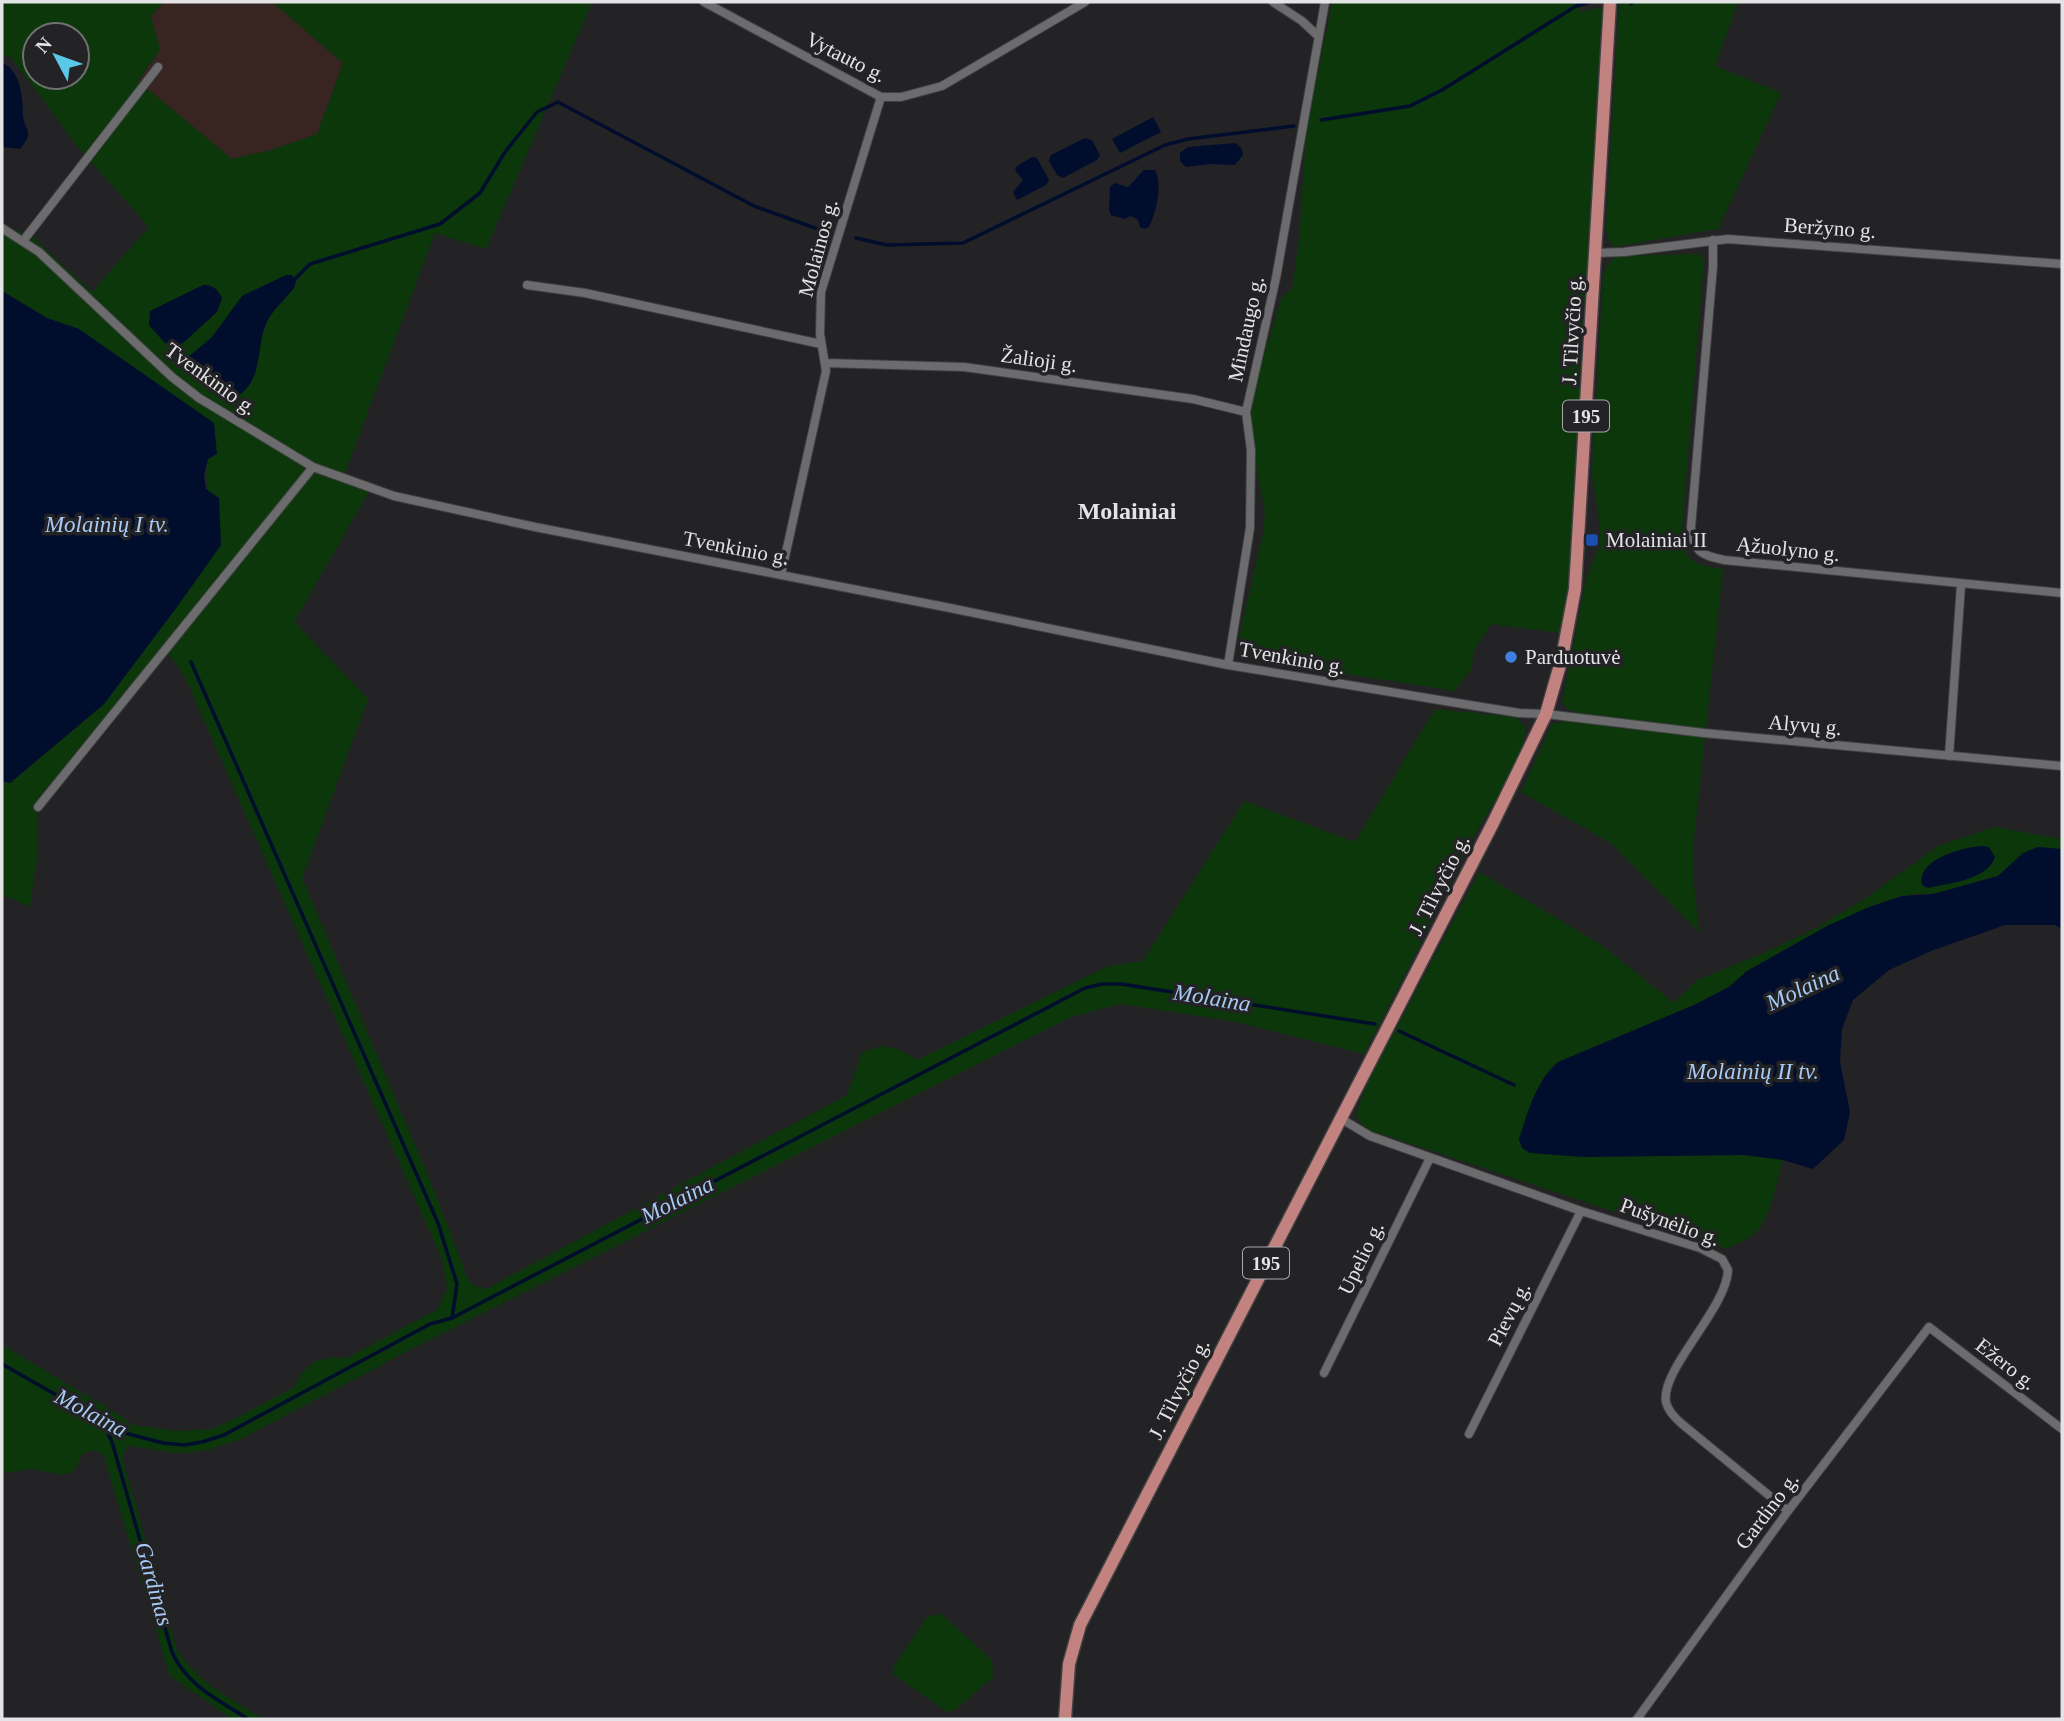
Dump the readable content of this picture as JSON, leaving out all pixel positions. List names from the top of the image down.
{
  "streets": {
    "main road": ["J. Tilvyčio g.", "195"],
    "street": [
      "Vytauto g.",
      "Beržyno g.",
      "Molainos g.",
      "Mindaugo g.",
      "Žalioji g.",
      "Tvenkinio g.",
      "Ąžuolyno g.",
      "Alyvų g.",
      "Pušynėlio g.",
      "Upelio g.",
      "Pievų g.",
      "Ežero g.",
      "Gardino g."
    ]
  },
  "crossings": [
    ["Vytauto g.", "Molainos g."],
    ["Beržyno g.", "J. Tilvyčio g."],
    ["Beržyno g.", "Ąžuolyno g."],
    ["Molainos g.", "Žalioji g."],
    ["Molainos g.", "Tvenkinio g."],
    ["Mindaugo g.", "Žalioji g."],
    ["Mindaugo g.", "Tvenkinio g."],
    ["J. Tilvyčio g.", "Tvenkinio g."],
    ["J. Tilvyčio g.", "Alyvų g."],
    ["J. Tilvyčio g.", "Pušynėlio g."],
    ["Tvenkinio g.", "Alyvų g."],
    ["Pušynėlio g.", "Upelio g."],
    ["Pušynėlio g.", "Pievų g."],
    ["Pušynėlio g.", "Gardino g."],
    ["Ežero g.", "Gardino g."]
  ],
  "districts": ["Molainiai"],
  "water": [
    "Molainių I tv.",
    "Molaina",
    "Molainių II tv.",
    "Gardinas"
  ],
  "places": {
    "transit": ["Molainiai II"],
    "other": ["Parduotuvė"]
  },
  "north": "top left"
}
